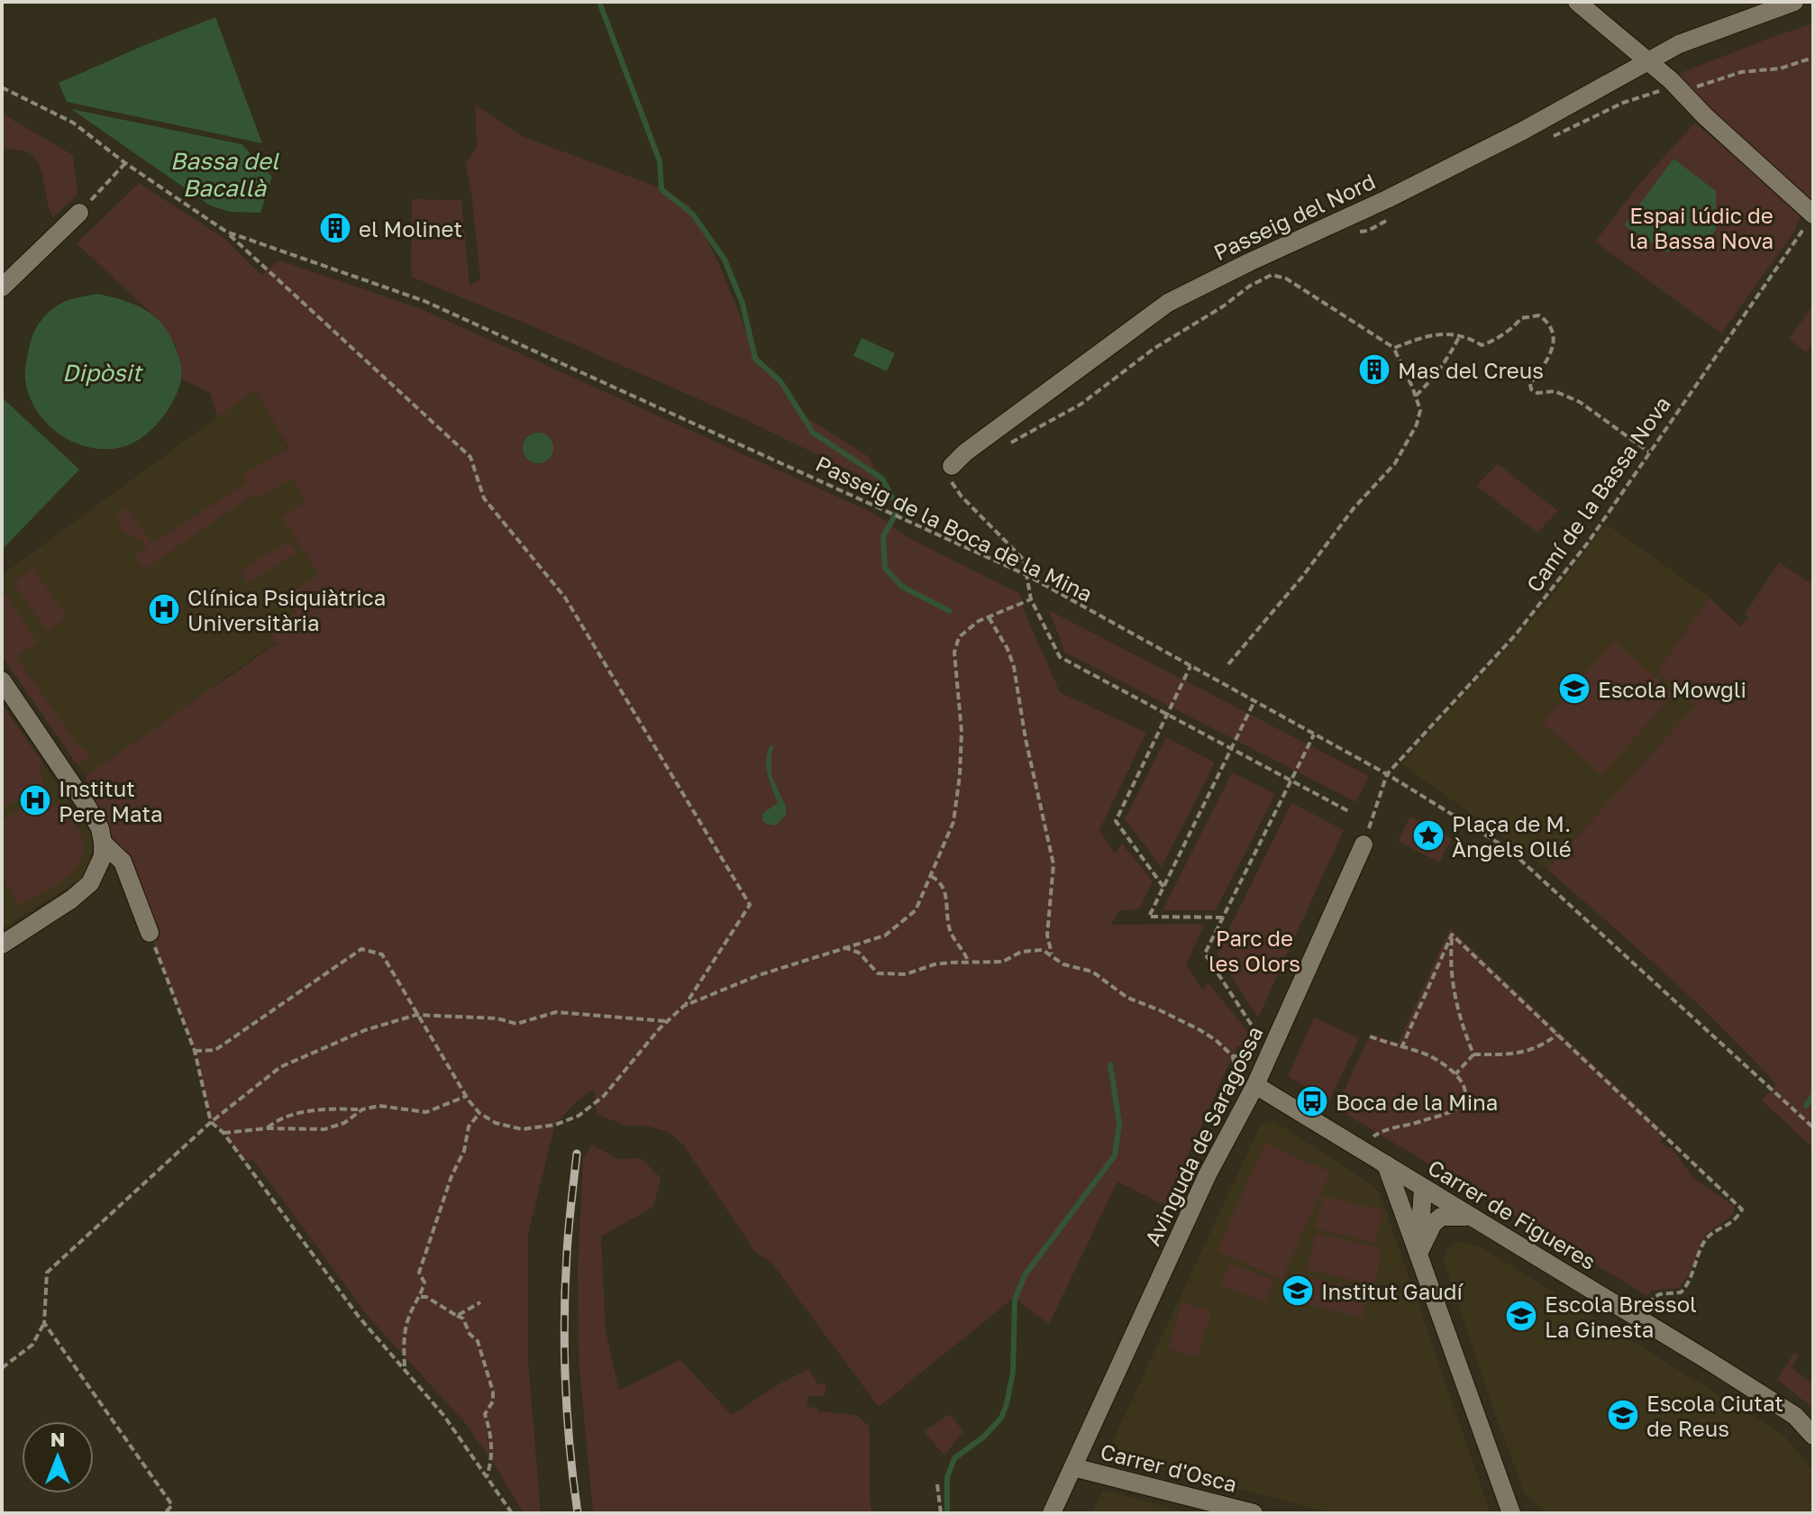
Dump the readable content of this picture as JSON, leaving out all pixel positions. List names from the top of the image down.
{
  "streets": {
    "street": [
      "Passeig del Nord",
      "Avinguda de Saragossa",
      "Carrer de Figueres",
      "Carrer d'Osca"
    ],
    "path": ["Camí de la Bassa Nova", "Passeig de la Boca de la Mina"]
  },
  "crossings": [
    ["Camí de la Bassa Nova", "Passeig de la Boca de la Mina"],
    ["Avinguda de Saragossa", "Carrer de Figueres"],
    ["Avinguda de Saragossa", "Carrer d'Osca"]
  ],
  "water": ["Bassa del Bacallà", "Dipòsit"],
  "parks": ["Espai lúdic de la Bassa Nova", "Parc de les Olors"],
  "places": {
    "building": ["el Molinet", "Mas del Creus"],
    "hospital": ["Clínica Psiquiàtrica Universitària", "Institut Pere Mata"],
    "school or university": [
      "Escola Mowgli",
      "Institut Gaudí",
      "Escola Bressol La Ginesta",
      "Escola Ciutat de Reus"
    ],
    "place": ["Plaça de M. Àngels Ollé"],
    "bus stop": ["Boca de la Mina"]
  },
  "north": "top"
}
